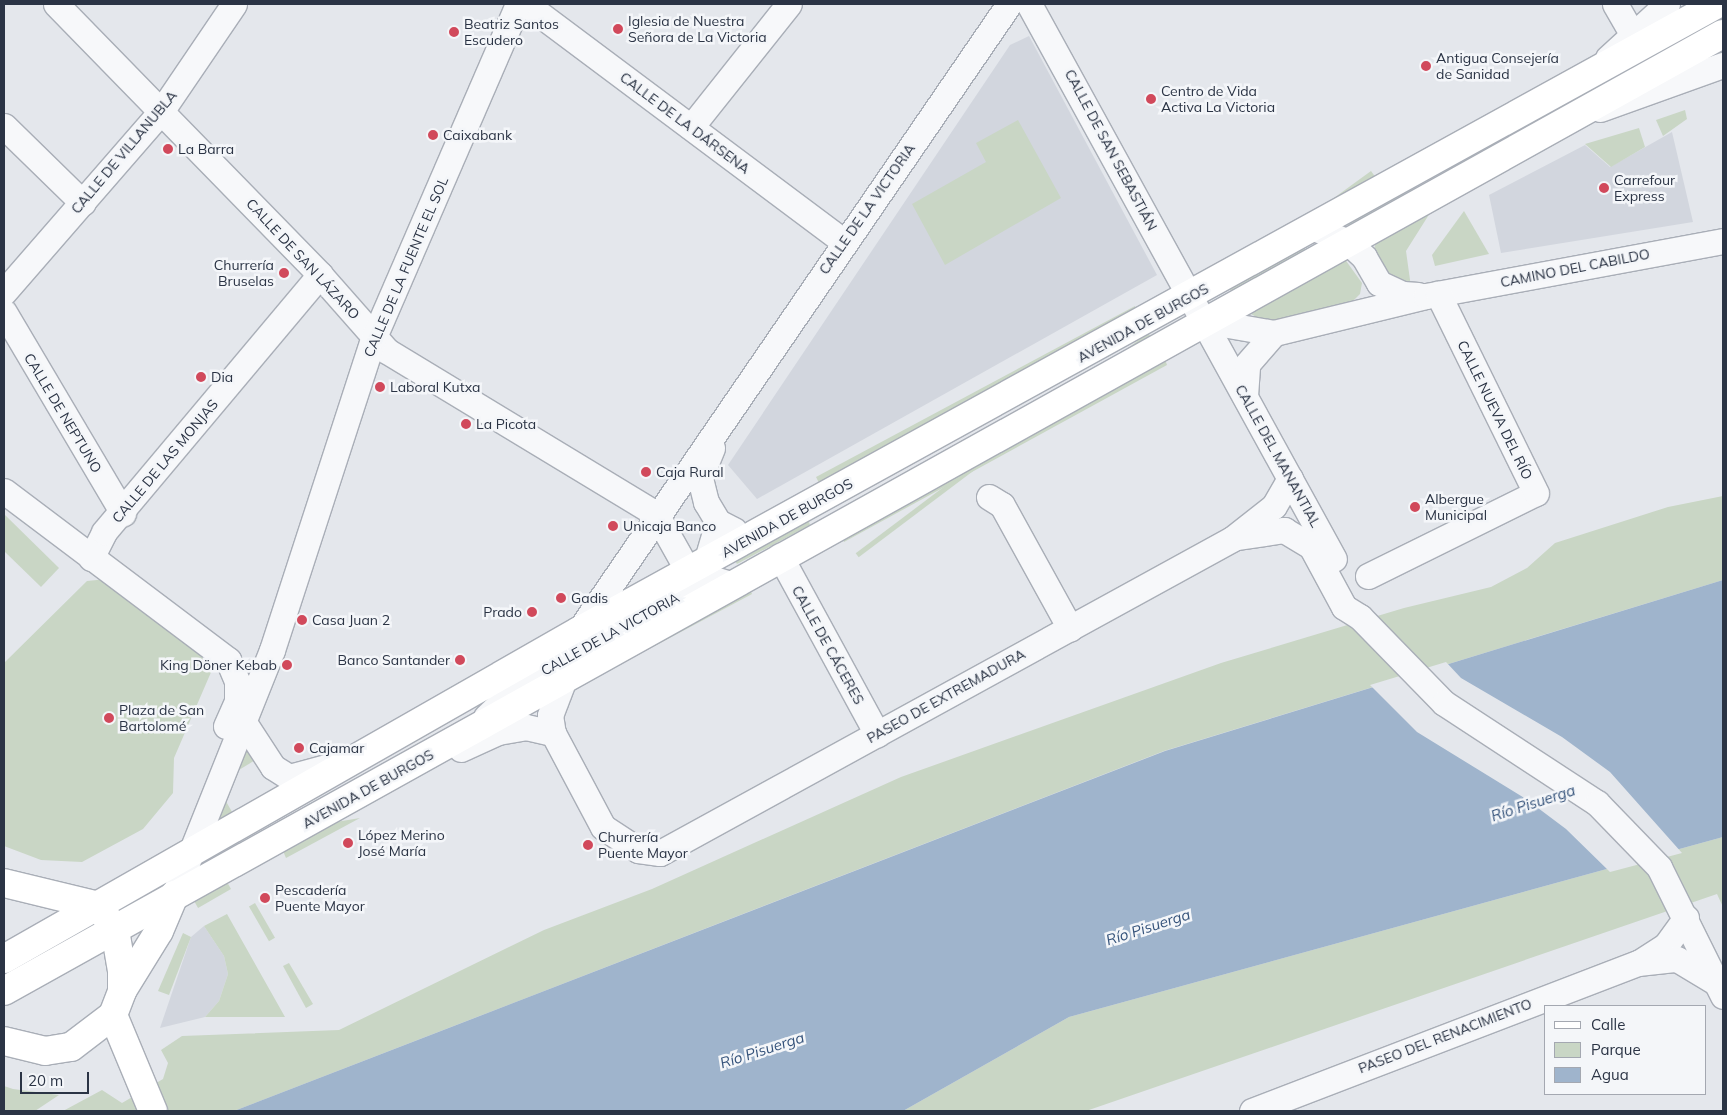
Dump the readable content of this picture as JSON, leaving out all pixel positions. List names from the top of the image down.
{
  "streets": {
    "main road": ["AVENIDA DE BURGOS"],
    "street": [
      "CALLE DE LA DÁRSENA",
      "CALLE DE SAN SEBASTIÁN",
      "CALLE DE VILLANUBLA",
      "CALLE DE LA VICTORIA",
      "CALLE DE SAN LÁZARO",
      "CALLE DE LA FUENTE EL SOL",
      "CAMINO DEL CABILDO",
      "CALLE NUEVA DEL RÍO",
      "CALLE DE NEPTUNO",
      "CALLE DEL MANANTIAL",
      "CALLE DE LAS MONJAS",
      "CALLE DE CÁCERES",
      "PASEO DE EXTREMADURA",
      "PASEO DEL RENACIMIENTO"
    ]
  },
  "crossings": [
    ["CALLE DE LA DÁRSENA", "CALLE DE LA VICTORIA"],
    ["CALLE DE SAN SEBASTIÁN", "AVENIDA DE BURGOS"],
    ["CALLE DE SAN SEBASTIÁN", "CALLE DEL MANANTIAL"],
    ["CALLE DE VILLANUBLA", "CALLE DE SAN LÁZARO"],
    ["CALLE DE LA VICTORIA", "CALLE DE SAN LÁZARO"],
    ["CALLE DE LA VICTORIA", "AVENIDA DE BURGOS"],
    ["CALLE DE SAN LÁZARO", "CALLE DE LA FUENTE EL SOL"],
    ["CALLE DE SAN LÁZARO", "AVENIDA DE BURGOS"],
    ["CALLE DE SAN LÁZARO", "CALLE DE LAS MONJAS"],
    ["CALLE DE LA FUENTE EL SOL", "AVENIDA DE BURGOS"],
    ["CAMINO DEL CABILDO", "AVENIDA DE BURGOS"],
    ["CAMINO DEL CABILDO", "CALLE NUEVA DEL RÍO"],
    ["CAMINO DEL CABILDO", "CALLE DEL MANANTIAL"],
    ["AVENIDA DE BURGOS", "CALLE DEL MANANTIAL"],
    ["AVENIDA DE BURGOS", "CALLE DE CÁCERES"],
    ["CALLE DE NEPTUNO", "CALLE DE LAS MONJAS"],
    ["CALLE DEL MANANTIAL", "PASEO DE EXTREMADURA"],
    ["CALLE DE CÁCERES", "PASEO DE EXTREMADURA"],
    ["PASEO DE EXTREMADURA", "PASEO DEL RENACIMIENTO"]
  ],
  "water": ["Río Pisuerga"],
  "places": [
    "Iglesia de Nuestra Señora de La Victoria",
    "Beatriz Santos Escudero",
    "Antigua Consejería de Sanidad",
    "Centro de Vida Activa La Victoria",
    "Caixabank",
    "La Barra",
    "Carrefour Express",
    "Churrería Bruselas",
    "Dia",
    "Laboral Kutxa",
    "La Picota",
    "Caja Rural",
    "Albergue Municipal",
    "Unicaja Banco",
    "Gadis",
    "Prado",
    "Casa Juan 2",
    "Banco Santander",
    "King Döner Kebab",
    "Plaza de San Bartolomé",
    "Cajamar",
    "López Merino José María",
    "Churrería Puente Mayor",
    "Pescadería Puente Mayor"
  ],
  "legend": ["Calle", "Parque", "Agua"],
  "scale_bar": "20 m"
}
